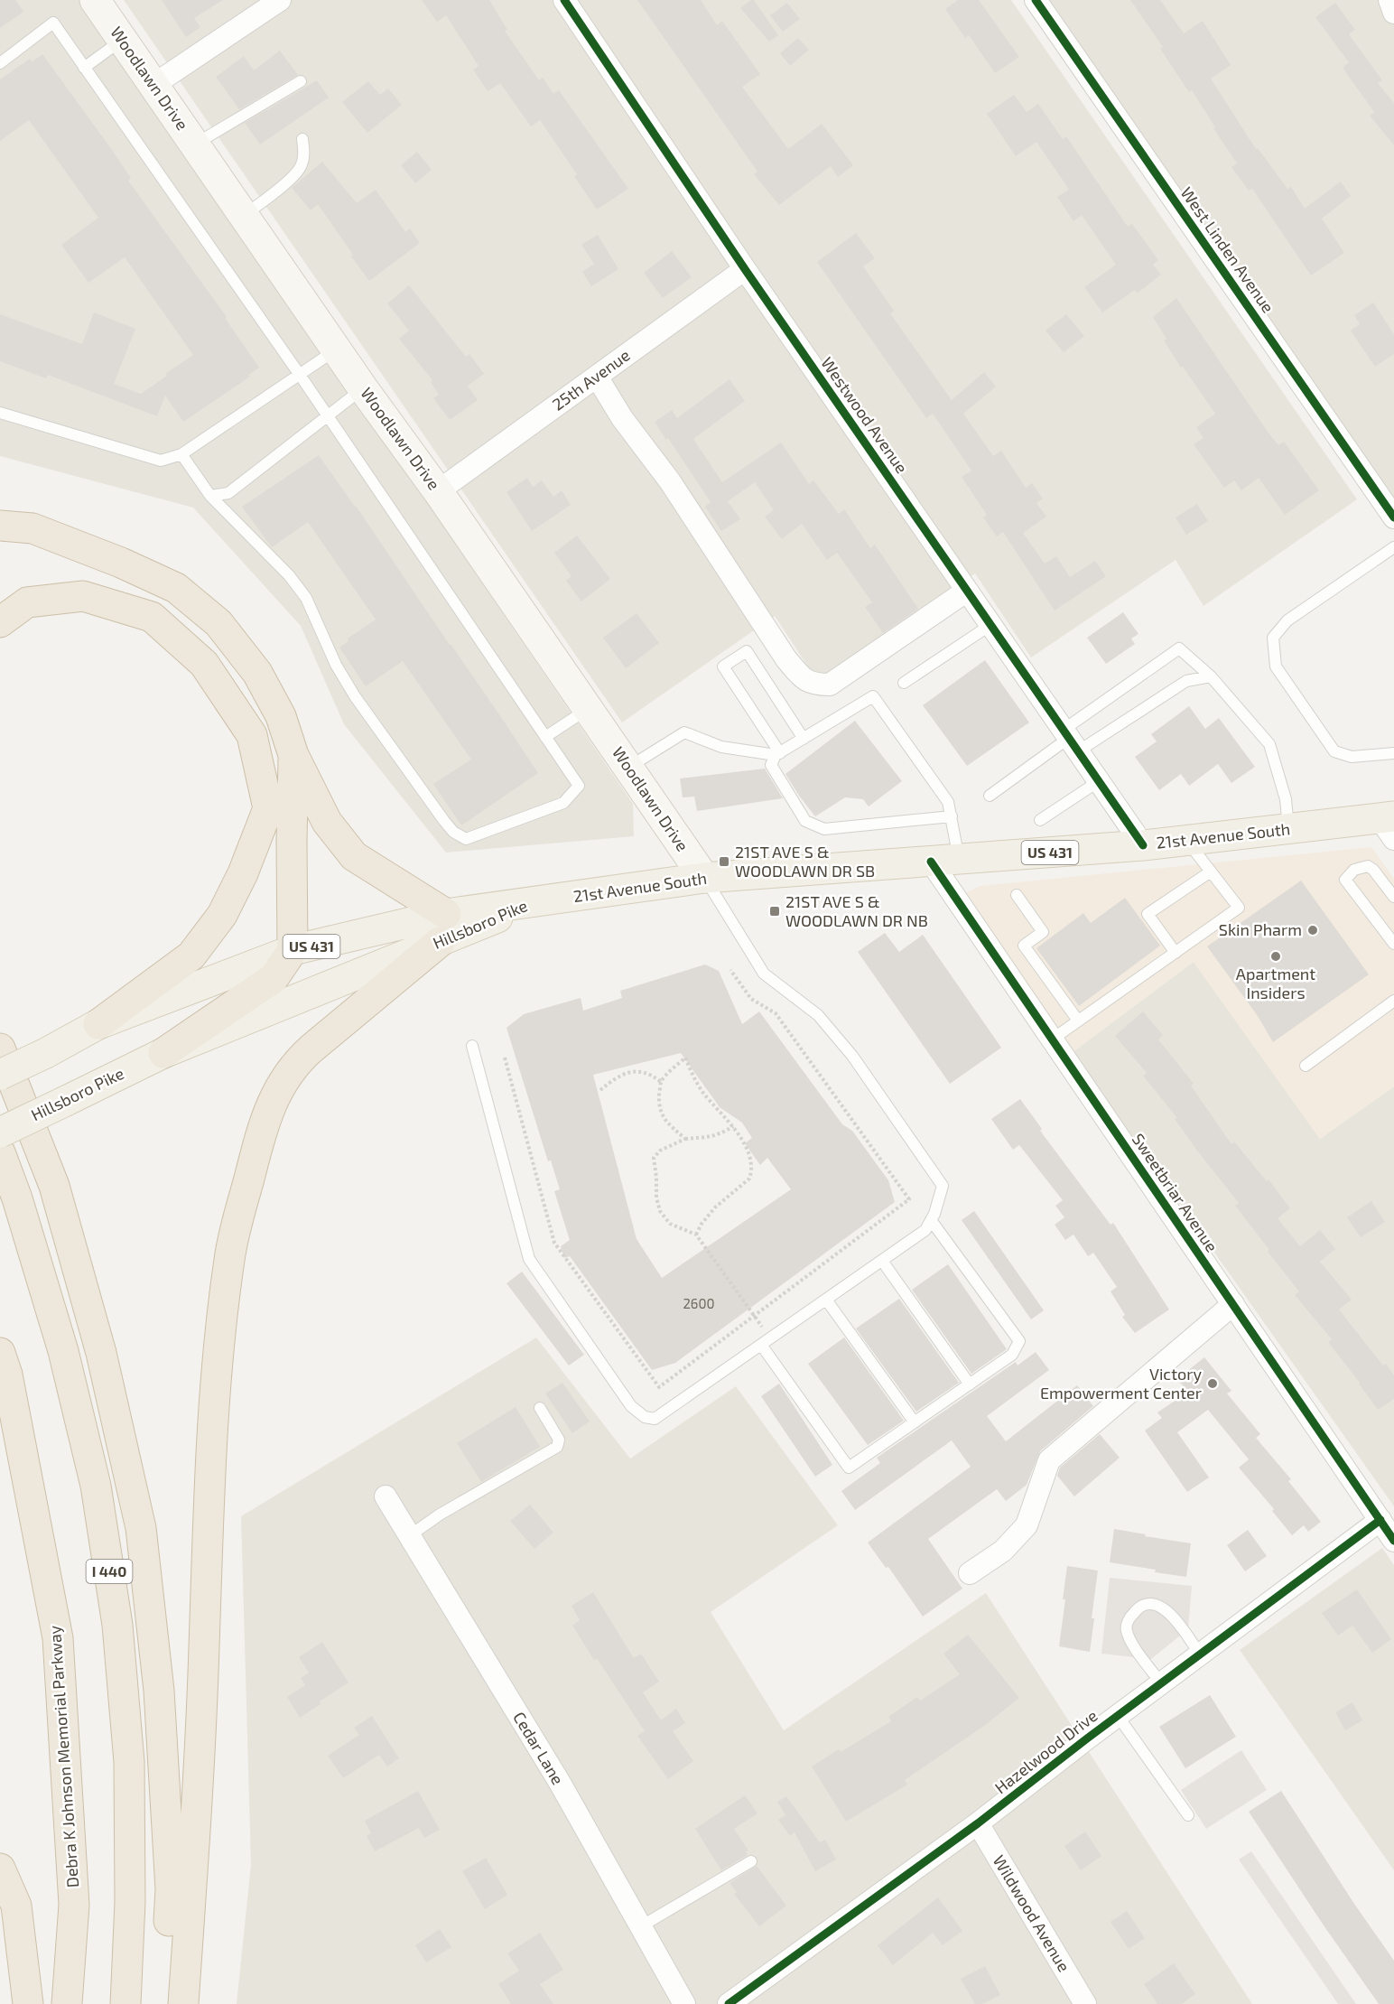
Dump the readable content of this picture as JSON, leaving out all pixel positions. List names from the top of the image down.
{
  "streets": {
    "highway": ["I 440", "Debra K Johnson Memorial Parkway"],
    "main road": [
      "Woodlawn Drive",
      "21st Avenue South",
      "US 431",
      "Hillsboro Pike"
    ],
    "street": [
      "West Linden Avenue",
      "25th Avenue",
      "Westwood Avenue",
      "Sweetbriar Avenue",
      "Cedar Lane",
      "Hazelwood Drive",
      "Wildwood Avenue"
    ]
  },
  "crossings": [
    ["Woodlawn Drive", "25th Avenue"],
    ["Woodlawn Drive", "21st Avenue South"],
    ["25th Avenue", "Westwood Avenue"],
    ["Westwood Avenue", "21st Avenue South"],
    ["21st Avenue South", "Hillsboro Pike"],
    ["21st Avenue South", "Sweetbriar Avenue"],
    ["Sweetbriar Avenue", "Hazelwood Drive"],
    ["Hazelwood Drive", "Wildwood Avenue"]
  ],
  "places": {
    "transit": ["21ST AVE S & WOODLAWN DR SB", "21ST AVE S & WOODLAWN DR NB"],
    "other": ["Skin Pharm", "Apartment Insiders", "Victory Empowerment Center"]
  },
  "house_numbers": ["2600"]
}
